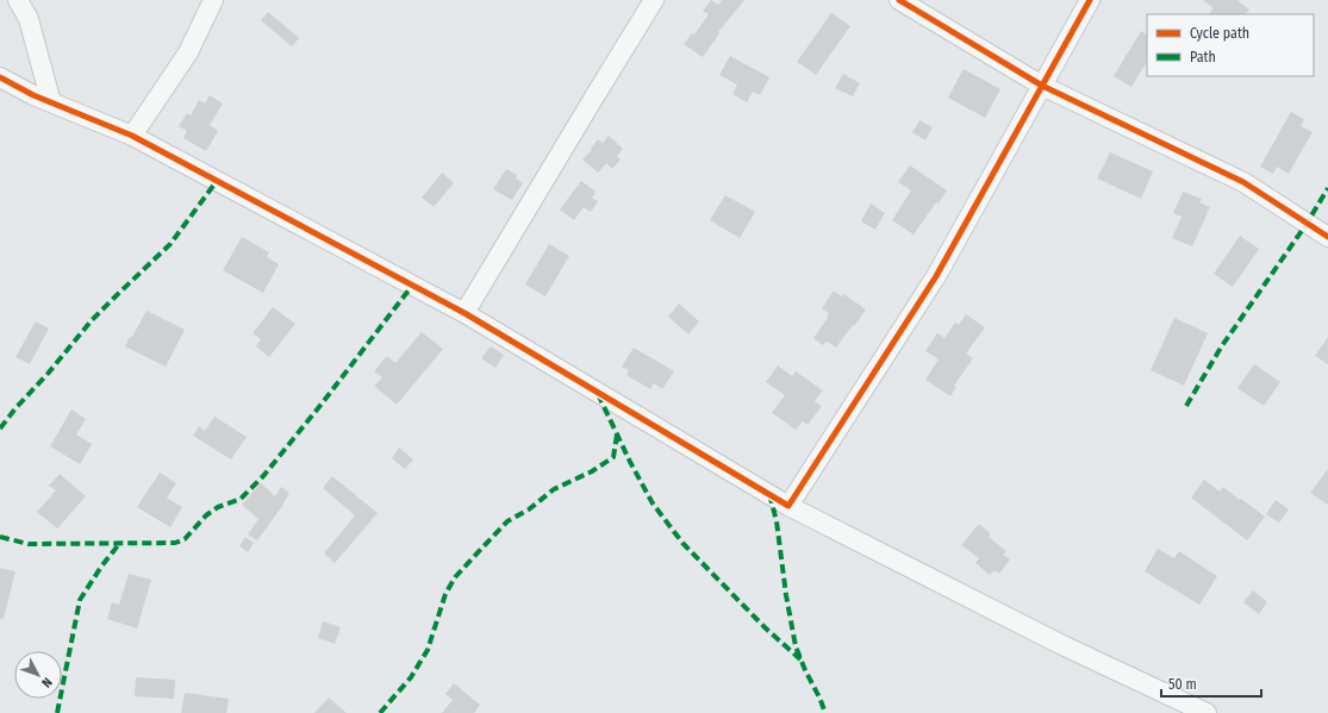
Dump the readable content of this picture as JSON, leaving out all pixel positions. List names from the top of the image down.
{
  "legend": ["Cycle path", "Path"],
  "scale_bar": "50 m",
  "north": "bottom right"
}
